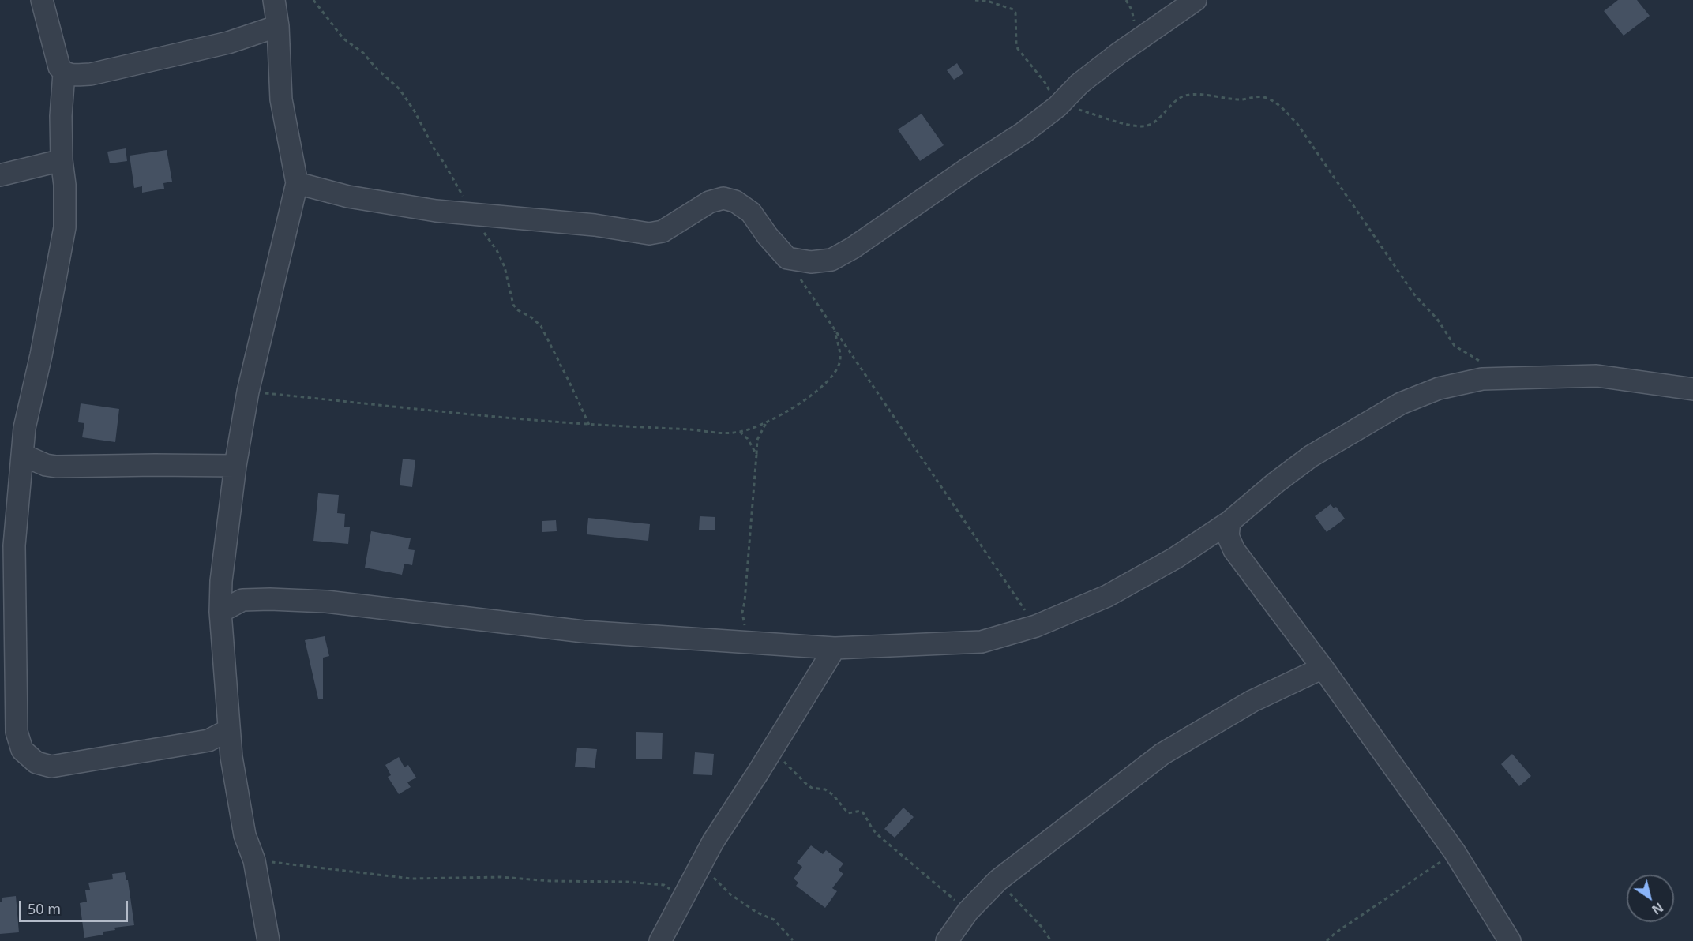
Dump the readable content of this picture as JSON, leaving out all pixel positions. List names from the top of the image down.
{
  "scale_bar": "50 m",
  "north": "bottom right"
}
